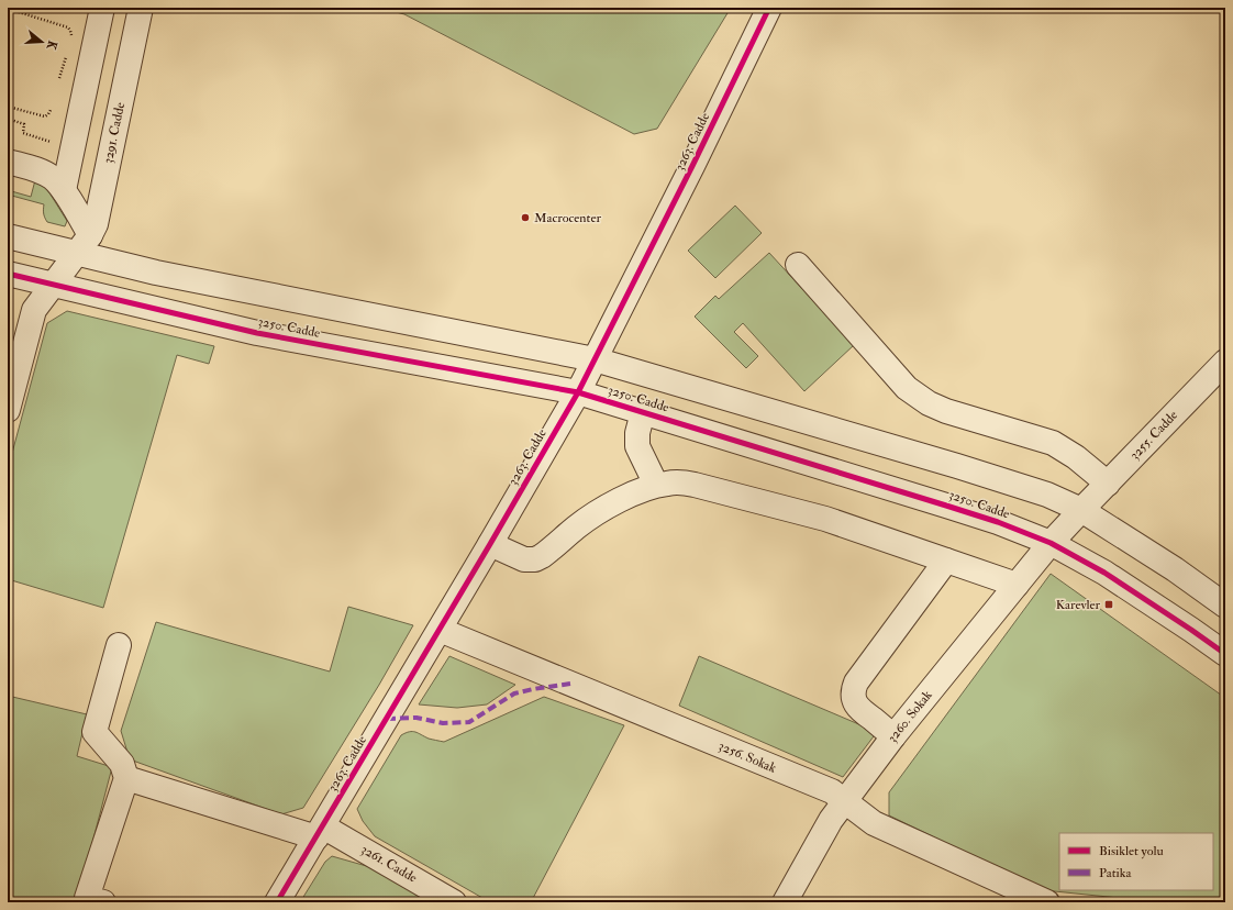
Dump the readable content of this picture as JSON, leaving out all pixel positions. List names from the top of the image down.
{
  "streets": {
    "street": [
      "3291. Cadde",
      "3263. Cadde",
      "3250. Cadde",
      "3255. Cadde",
      "3260. Sokak",
      "3256. Sokak",
      "3261. Cadde"
    ]
  },
  "crossings": [
    ["3291. Cadde", "3250. Cadde"],
    ["3263. Cadde", "3250. Cadde"],
    ["3263. Cadde", "3256. Sokak"],
    ["3263. Cadde", "3261. Cadde"],
    ["3250. Cadde", "3255. Cadde"],
    ["3250. Cadde", "3260. Sokak"],
    ["3255. Cadde", "3260. Sokak"],
    ["3260. Sokak", "3256. Sokak"]
  ],
  "places": {
    "other": ["Macrocenter"],
    "transit": ["Karevler"]
  },
  "legend": ["Bisiklet yolu", "Patika"],
  "north": "right"
}
